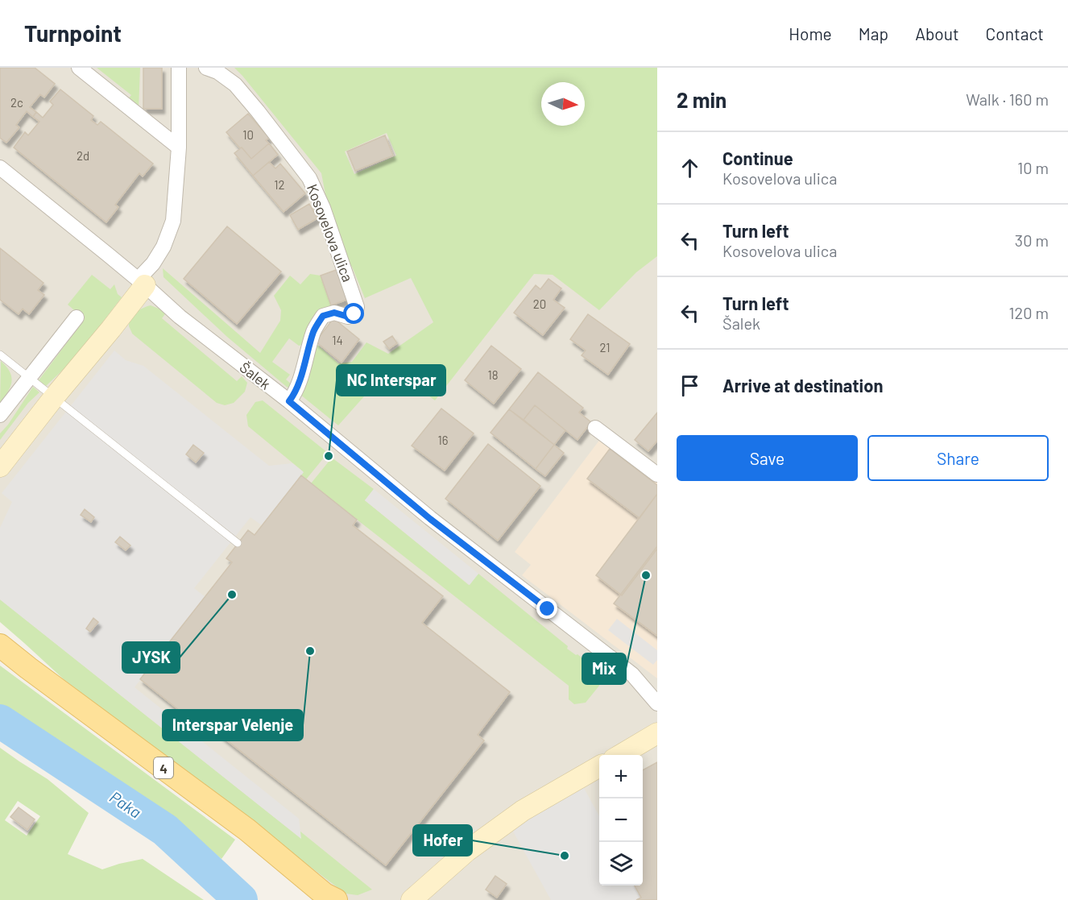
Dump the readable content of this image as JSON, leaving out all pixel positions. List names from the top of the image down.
{
  "streets": {
    "main road": ["4"],
    "street": ["Kosovelova ulica", "Šalek"]
  },
  "crossings": [
    ["Kosovelova ulica", "Šalek"]
  ],
  "water": ["Paka"],
  "places": [
    "NC Interspar",
    "Mix",
    "JYSK",
    "Interspar Velenje",
    "Hofer"
  ],
  "house_numbers": [
    "2c",
    "10",
    "2d",
    "12",
    "20",
    "14",
    "21",
    "18",
    "16"
  ],
  "north": "right",
  "page": {
    "header": "Turnpoint",
    "nav": [
      "Home",
      "Map",
      "About",
      "Contact"
    ],
    "heading": ["2 min", "Walk · 160 m"],
    "list": [
      ["Continue", "Kosovelova ulica", "10 m"],
      ["Turn left", "Kosovelova ulica", "30 m"],
      ["Turn left", "Šalek", "120 m"],
      "Arrive at destination"
    ],
    "buttons": ["Save", "Share"],
    "map_buttons": ["+", "−"]
  }
}
